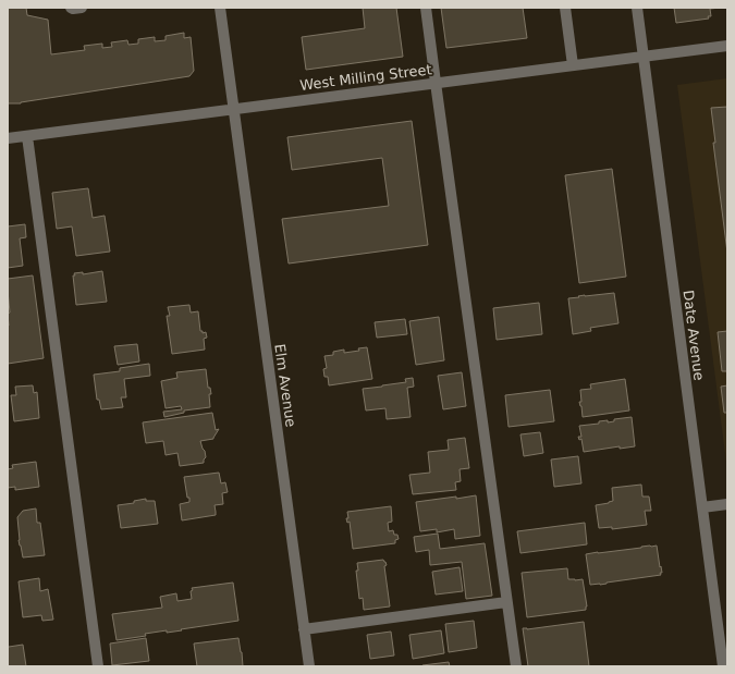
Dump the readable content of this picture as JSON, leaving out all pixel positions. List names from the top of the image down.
{
  "streets": {
    "street": ["West Milling Street", "Date Avenue", "Elm Avenue"]
  },
  "crossings": [
    ["West Milling Street", "Date Avenue"],
    ["West Milling Street", "Elm Avenue"]
  ]
}
